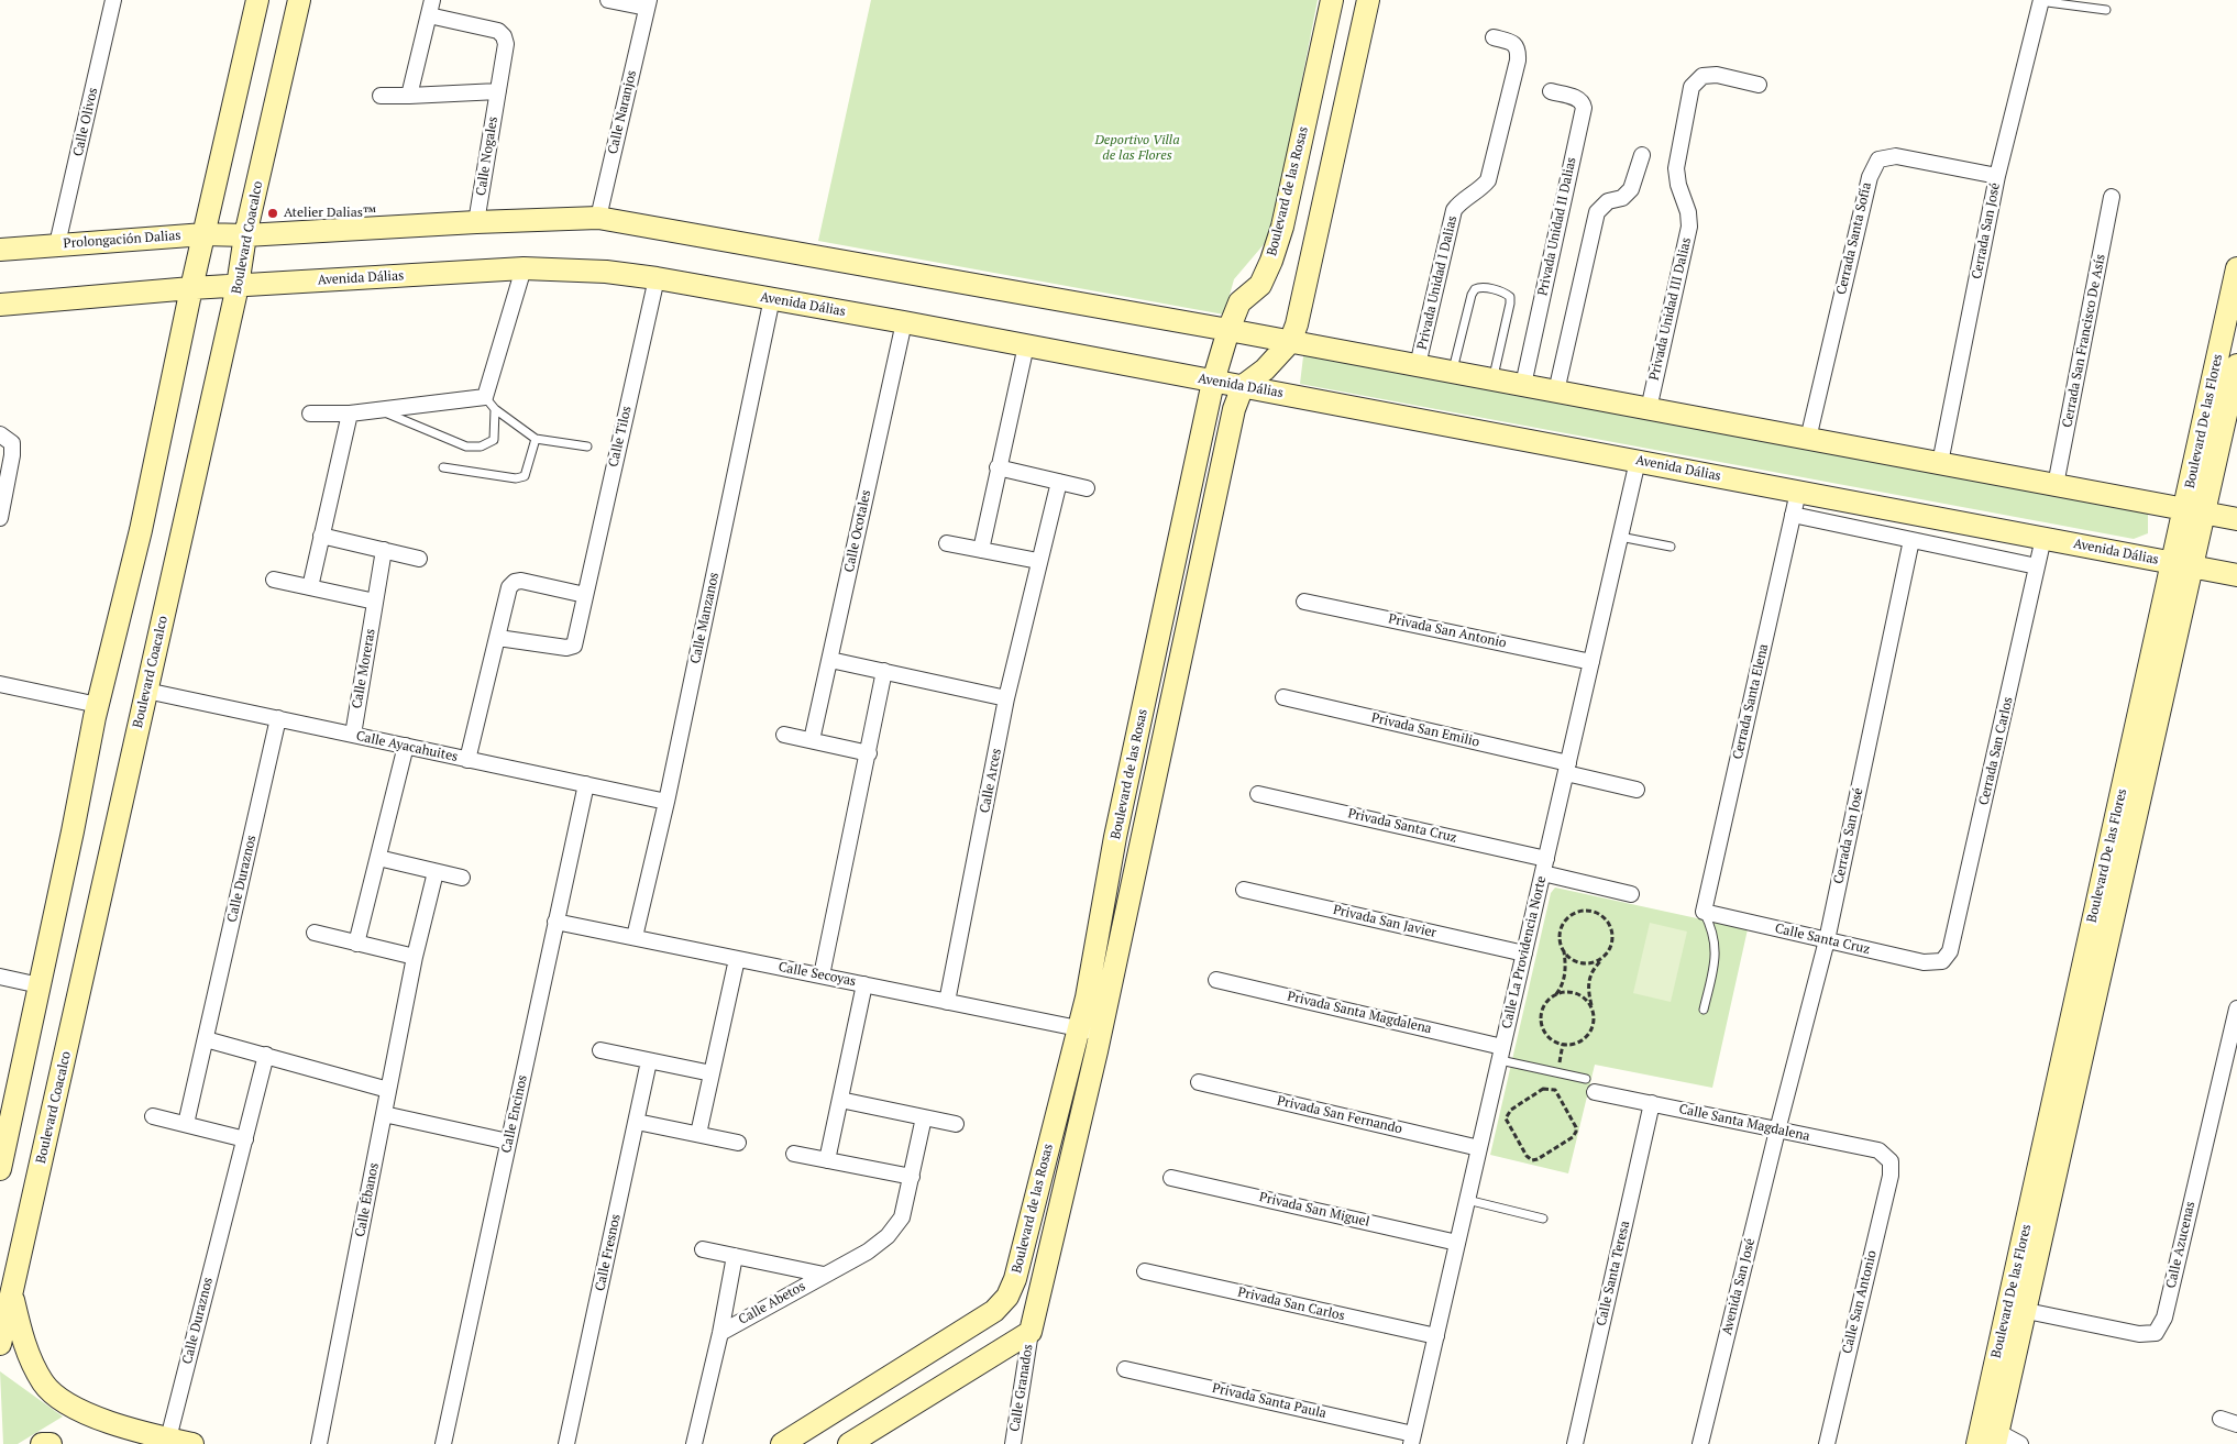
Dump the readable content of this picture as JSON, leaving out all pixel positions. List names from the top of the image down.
{
  "streets": {
    "main road": [
      "Boulevard de las Rosas",
      "Boulevard Coacalco",
      "Prolongación Dalias",
      "Avenida Dálias",
      "Boulevard De las Flores"
    ],
    "street": [
      "Calle Naranjos",
      "Calle Olivos",
      "Calle Nogales",
      "Privada Unidad II Dalias",
      "Cerrada San José",
      "Cerrada Santa Sofía",
      "Privada Unidad I Dalias",
      "Privada Unidad III Dalias",
      "Cerrada San Francisco De Asís",
      "Calle Tilos",
      "Calle Ocotales",
      "Calle Manzanos",
      "Privada San Antonio",
      "Calle Moreras",
      "Cerrada Santa Elena",
      "Privada San Emilio",
      "Calle Ayacahuites",
      "Cerrada San Carlos",
      "Calle Arces",
      "Privada Santa Cruz",
      "Calle Duraznos",
      "Privada San Javier",
      "Calle Santa Cruz",
      "Calle La Providencia Norte",
      "Calle Secoyas",
      "Privada Santa Magdalena",
      "Calle Encinos",
      "Privada San Fernando",
      "Calle Santa Magdalena",
      "Calle Ébanos",
      "Privada San Miguel",
      "Calle Azucenas",
      "Calle Fresnos",
      "Calle Santa Teresa",
      "Avenida San José",
      "Calle San Antonio",
      "Calle Abetos",
      "Privada San Carlos",
      "Calle Granados",
      "Privada Santa Paula"
    ]
  },
  "crossings": [
    ["Calle Olivos", "Prolongación Dalias"],
    ["Boulevard de las Rosas", "Avenida Dálias"],
    ["Boulevard de las Rosas", "Calle Secoyas"],
    ["Boulevard de las Rosas", "Calle Granados"],
    ["Cerrada San José", "Cerrada Santa Sofía"],
    ["Cerrada San José", "Calle Santa Cruz"],
    ["Cerrada San José", "Calle Santa Magdalena"],
    ["Cerrada San José", "Avenida San José"],
    ["Boulevard Coacalco", "Prolongación Dalias"],
    ["Boulevard Coacalco", "Avenida Dálias"],
    ["Boulevard Coacalco", "Calle Ayacahuites"],
    ["Avenida Dálias", "Boulevard De las Flores"],
    ["Avenida Dálias", "Calle Tilos"],
    ["Avenida Dálias", "Calle Ocotales"],
    ["Avenida Dálias", "Calle Manzanos"],
    ["Avenida Dálias", "Cerrada Santa Elena"],
    ["Avenida Dálias", "Cerrada San Carlos"],
    ["Avenida Dálias", "Calle La Providencia Norte"],
    ["Boulevard De las Flores", "Calle Azucenas"],
    ["Calle Manzanos", "Calle Ayacahuites"],
    ["Calle Manzanos", "Calle Secoyas"],
    ["Privada San Antonio", "Calle La Providencia Norte"],
    ["Calle Moreras", "Calle Ayacahuites"],
    ["Cerrada Santa Elena", "Calle Santa Cruz"],
    ["Privada San Emilio", "Calle La Providencia Norte"],
    ["Calle Ayacahuites", "Calle Duraznos"],
    ["Calle Ayacahuites", "Calle Encinos"],
    ["Cerrada San Carlos", "Calle Santa Cruz"],
    ["Calle Arces", "Calle Secoyas"],
    ["Privada Santa Cruz", "Calle La Providencia Norte"],
    ["Privada San Javier", "Calle La Providencia Norte"],
    ["Calle La Providencia Norte", "Privada Santa Magdalena"],
    ["Calle La Providencia Norte", "Privada San Fernando"],
    ["Calle La Providencia Norte", "Privada San Miguel"],
    ["Calle La Providencia Norte", "Privada San Carlos"],
    ["Calle La Providencia Norte", "Privada Santa Paula"],
    ["Calle Secoyas", "Calle Encinos"],
    ["Calle Santa Magdalena", "Calle Santa Teresa"],
    ["Calle Santa Magdalena", "Avenida San José"],
    ["Calle Santa Magdalena", "Calle San Antonio"]
  ],
  "parks": ["Deportivo Villa de las Flores"],
  "places": ["Atelier Dalias™"]
}
